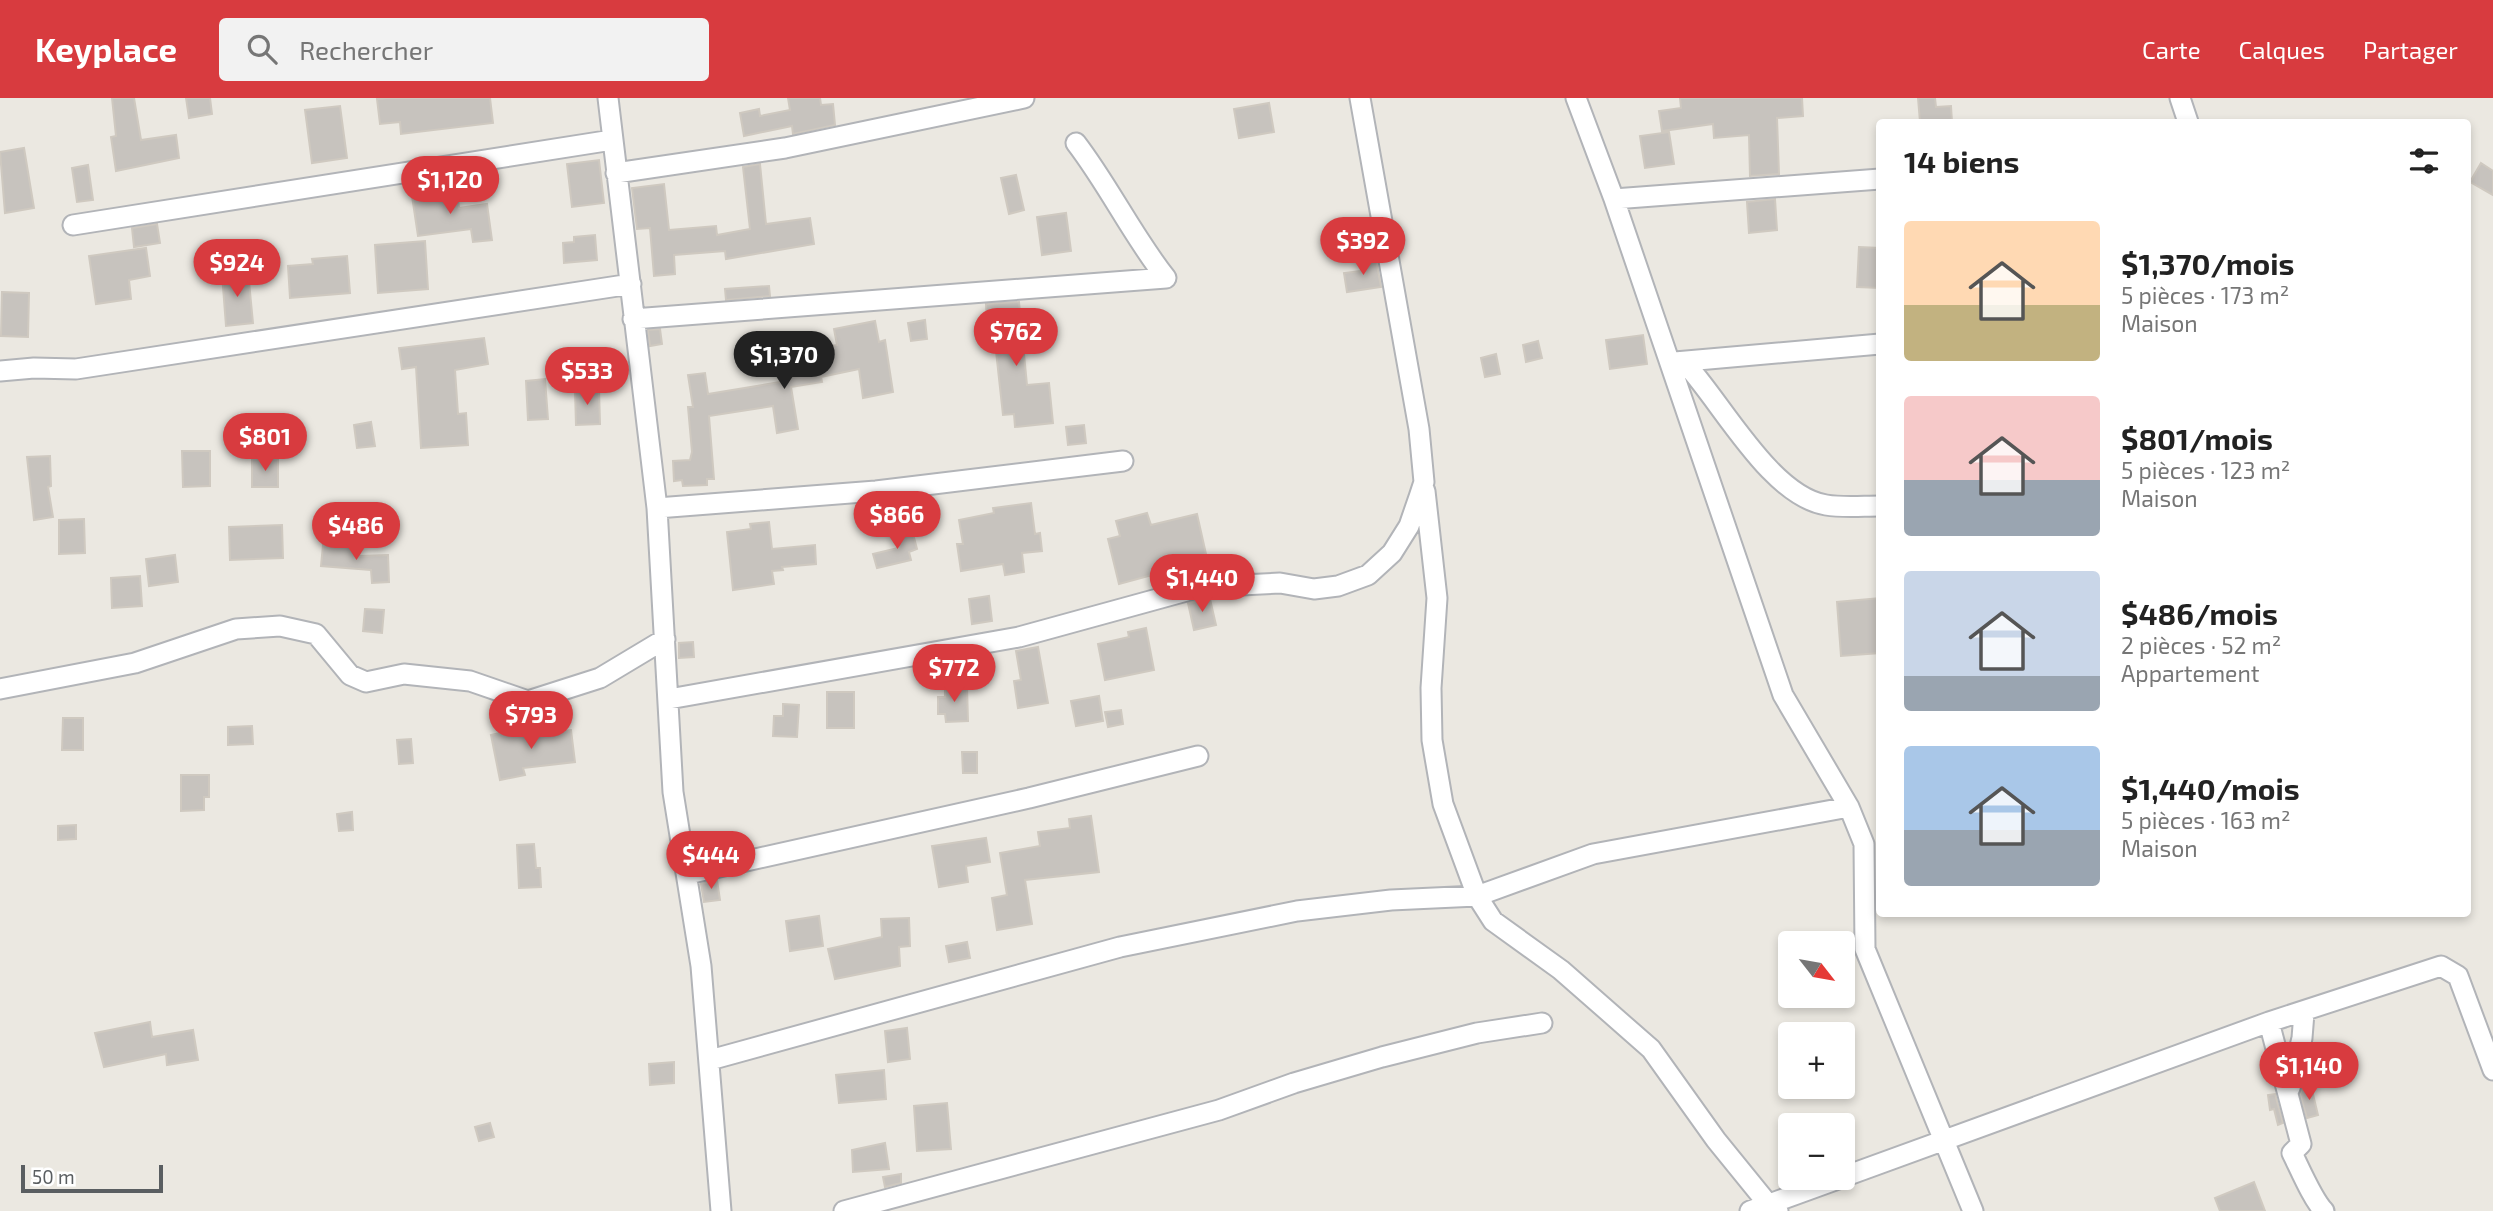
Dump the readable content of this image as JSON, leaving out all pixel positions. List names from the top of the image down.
{
  "scale_bar": "50 m",
  "north": "bottom right",
  "page": {
    "header": "Keyplace",
    "search": "Rechercher",
    "nav": ["Carte", "Calques", "Partager"],
    "heading": "14 biens",
    "price": [
      "$1,120",
      "$392",
      "$924",
      "$762",
      "$1,370",
      "$533",
      "$801",
      "$866",
      "$486",
      "$1,440",
      "$772",
      "$793",
      "$444",
      "$1,140"
    ],
    "list": [
      {
        "name": "$1,370/mois",
        "note": "5 pièces · 173 m² · Maison"
      },
      {
        "name": "$801/mois",
        "note": "5 pièces · 123 m² · Maison"
      },
      {
        "name": "$486/mois",
        "note": "2 pièces · 52 m² · Appartement"
      },
      {
        "name": "$1,440/mois",
        "note": "5 pièces · 163 m² · Maison"
      }
    ],
    "map_buttons": ["+", "−"],
    "scale": "50 m"
  }
}
